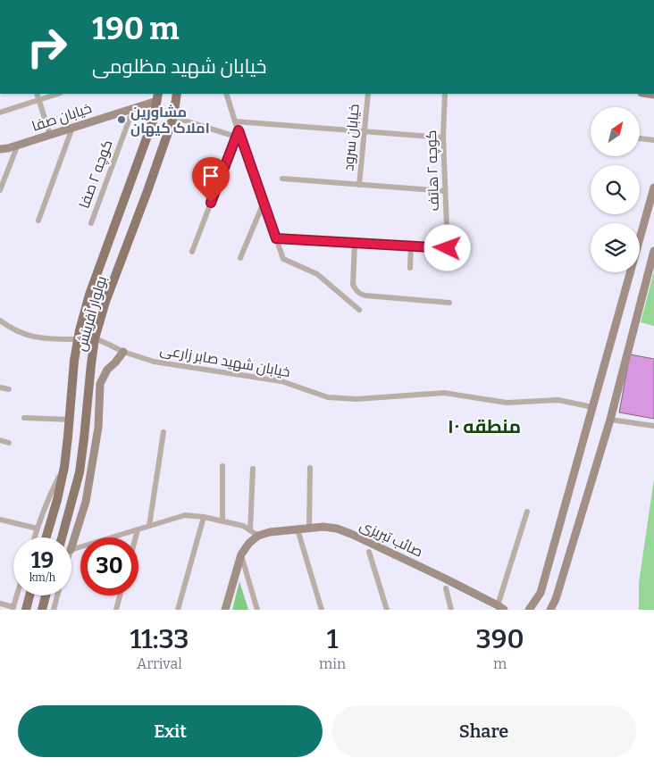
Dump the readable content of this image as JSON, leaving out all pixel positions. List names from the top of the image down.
{
  "streets": {
    "main road": ["بولوار آفرینش"],
    "street": [
      "خیابان صفا",
      "خیابان سرود",
      "کوچه ۲ هاتف",
      "کوچه ۲ صفا",
      "خیابان شهید صابر زارعی",
      "صائب تبریزی"
    ]
  },
  "crossings": [
    ["خیابان صفا", "کوچه ۲ صفا"],
    ["خیابان صفا", "بولوار آفرینش"],
    ["بولوار آفرینش", "خیابان شهید صابر زارعی"]
  ],
  "districts": ["منطقه ۱۰"],
  "places": ["مشاورین املاک کیهان"],
  "north": "top right",
  "page": {
    "turn": ["190 m", "خیابان شهید مظلومی"],
    "speed": "19 km/h",
    "limit": "30",
    "eta": [
      "11:33",
      "Arrival",
      "1",
      "min",
      "390",
      "m"
    ],
    "buttons": ["Exit", "Share"]
  }
}
